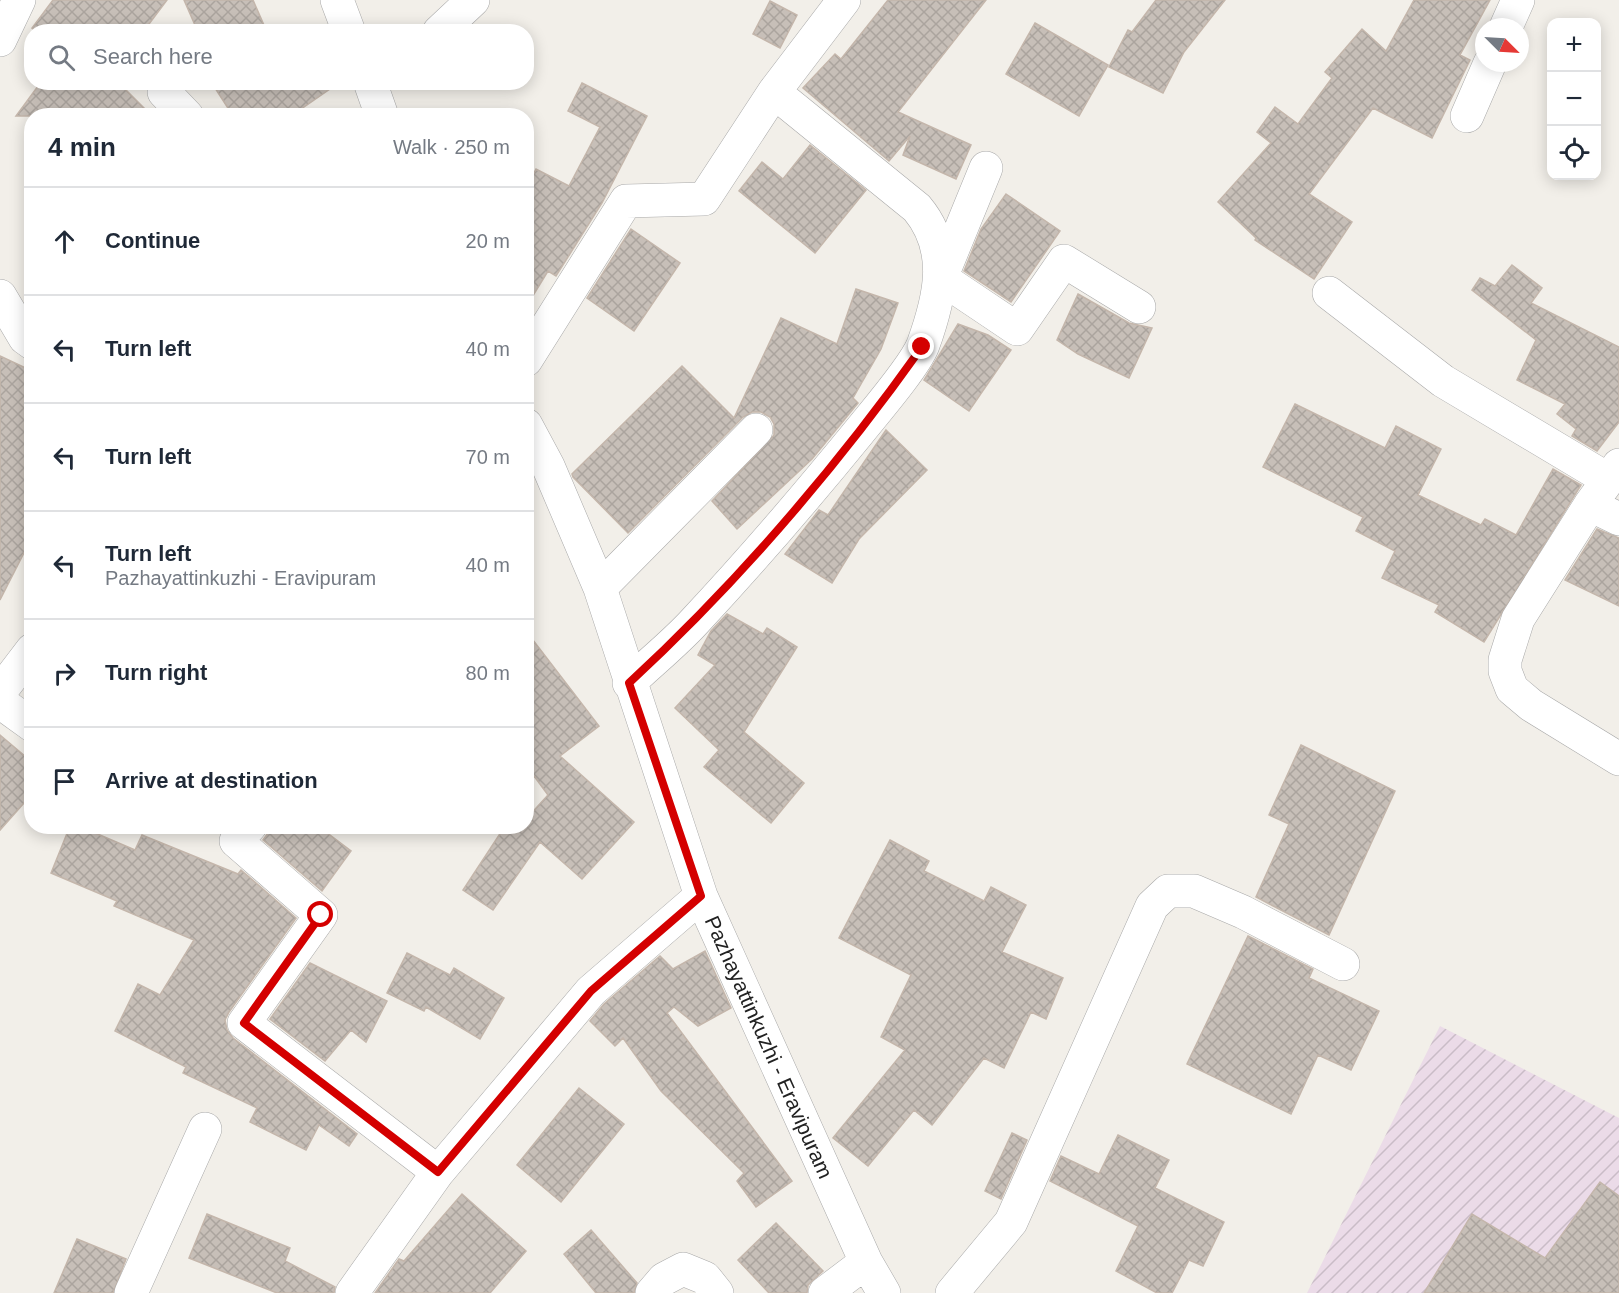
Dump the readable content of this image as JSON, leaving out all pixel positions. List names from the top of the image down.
{
  "streets": {
    "street": ["Pazhayattinkuzhi - Eravipuram"]
  },
  "north": "bottom right",
  "page": {
    "map_buttons": ["+", "−"],
    "search": "Search here",
    "heading": ["4 min", "Walk · 250 m"],
    "list": [
      ["Continue", "20 m"],
      ["Turn left", "40 m"],
      ["Turn left", "70 m"],
      ["Turn left", "Pazhayattinkuzhi - Eravipuram", "40 m"],
      ["Turn right", "80 m"],
      "Arrive at destination"
    ]
  }
}
